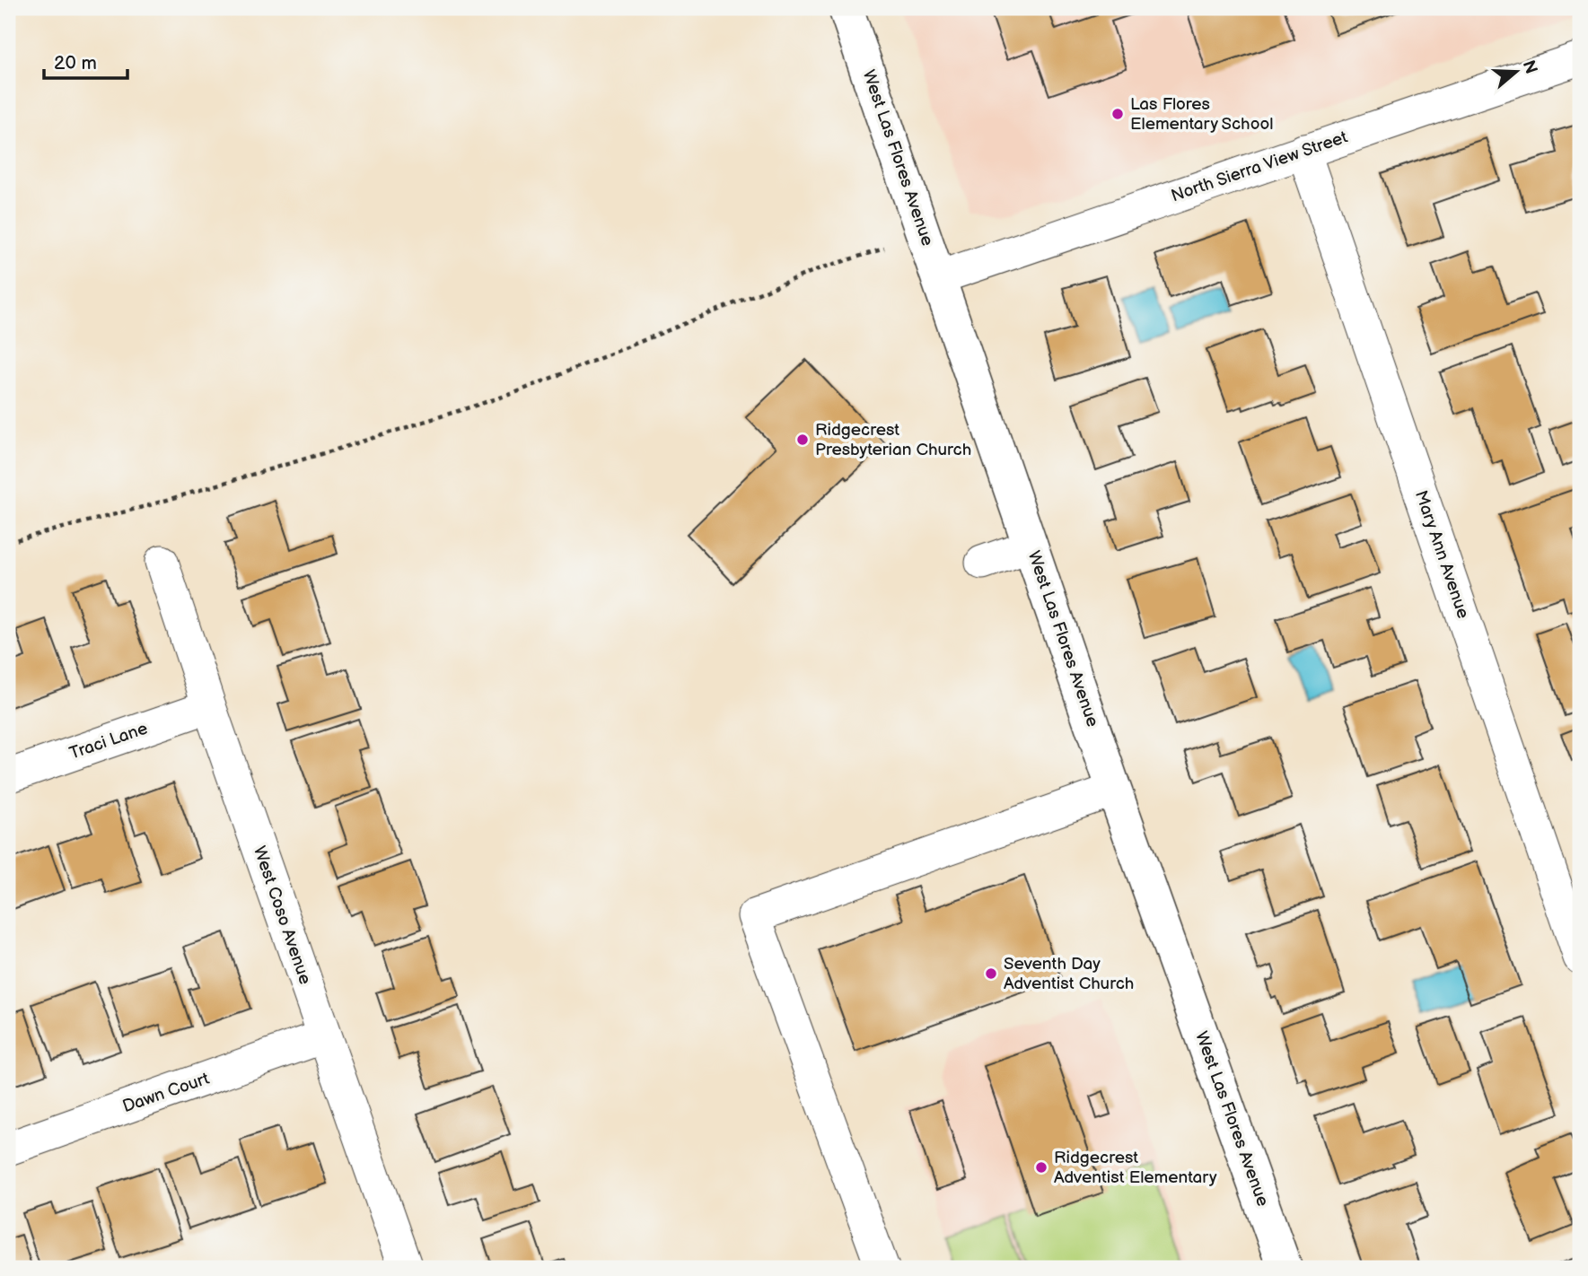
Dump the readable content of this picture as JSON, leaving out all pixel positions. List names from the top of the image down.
{
  "streets": {
    "main road": ["West Las Flores Avenue"],
    "street": [
      "North Sierra View Street",
      "Mary Ann Avenue",
      "Traci Lane",
      "West Coso Avenue",
      "Dawn Court"
    ]
  },
  "crossings": [
    ["West Las Flores Avenue", "North Sierra View Street"],
    ["North Sierra View Street", "Mary Ann Avenue"],
    ["Traci Lane", "West Coso Avenue"],
    ["West Coso Avenue", "Dawn Court"]
  ],
  "places": [
    "Las Flores Elementary School",
    "Ridgecrest Presbyterian Church",
    "Seventh Day Adventist Church",
    "Ridgecrest Adventist Elementary"
  ],
  "scale_bar": "20 m",
  "north": "right"
}
